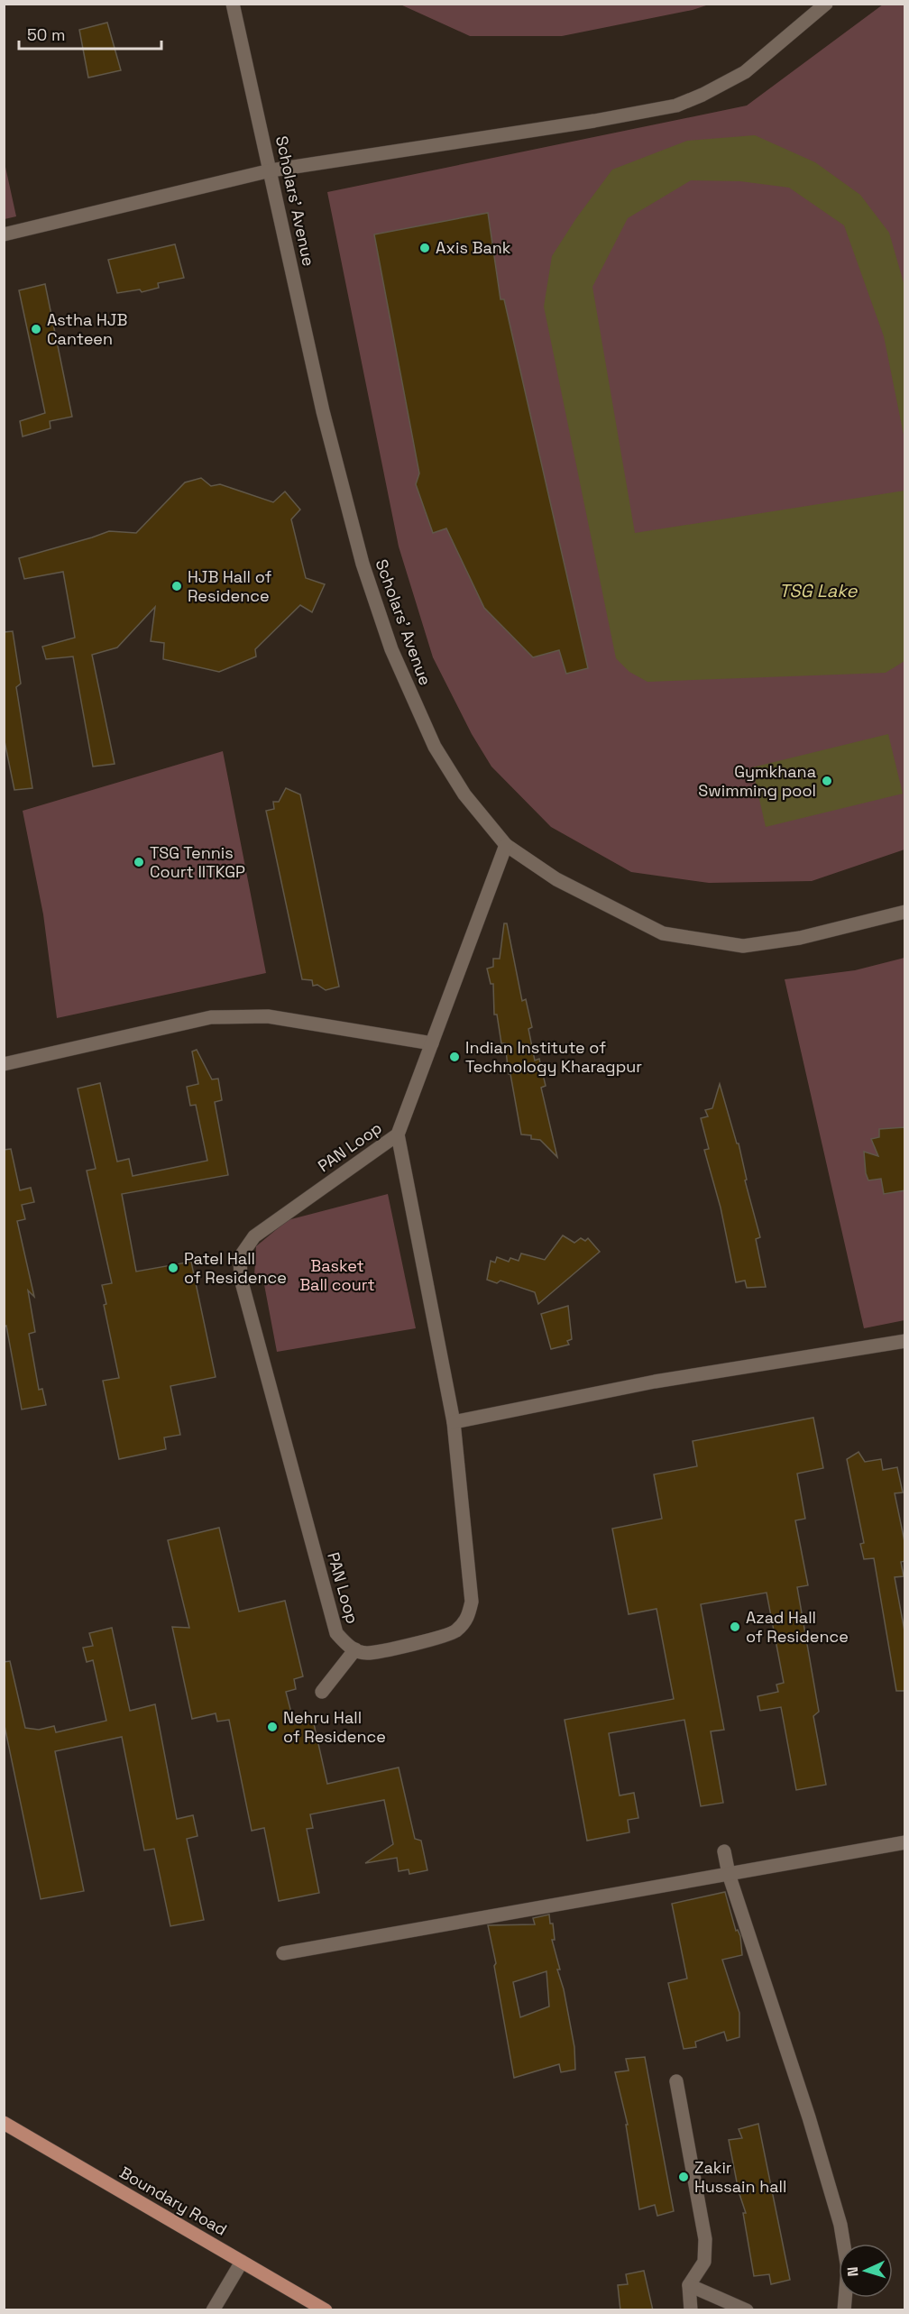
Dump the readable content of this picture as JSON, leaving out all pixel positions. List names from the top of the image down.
{
  "streets": {
    "main road": ["Boundary Road"],
    "street": ["Scholars' Avenue", "PAN Loop"]
  },
  "crossings": [
    ["Scholars' Avenue", "PAN Loop"]
  ],
  "water": ["TSG Lake"],
  "parks": ["Basket Ball court"],
  "places": [
    "Axis Bank",
    "Astha HJB Canteen",
    "HJB Hall of Residence",
    "Gymkhana Swimming pool",
    "TSG Tennis Court IITKGP",
    "Indian Institute of Technology Kharagpur",
    "Patel Hall of Residence",
    "Azad Hall of Residence",
    "Nehru Hall of Residence",
    "Zakir Hussain hall"
  ],
  "scale_bar": "50 m",
  "north": "left"
}
